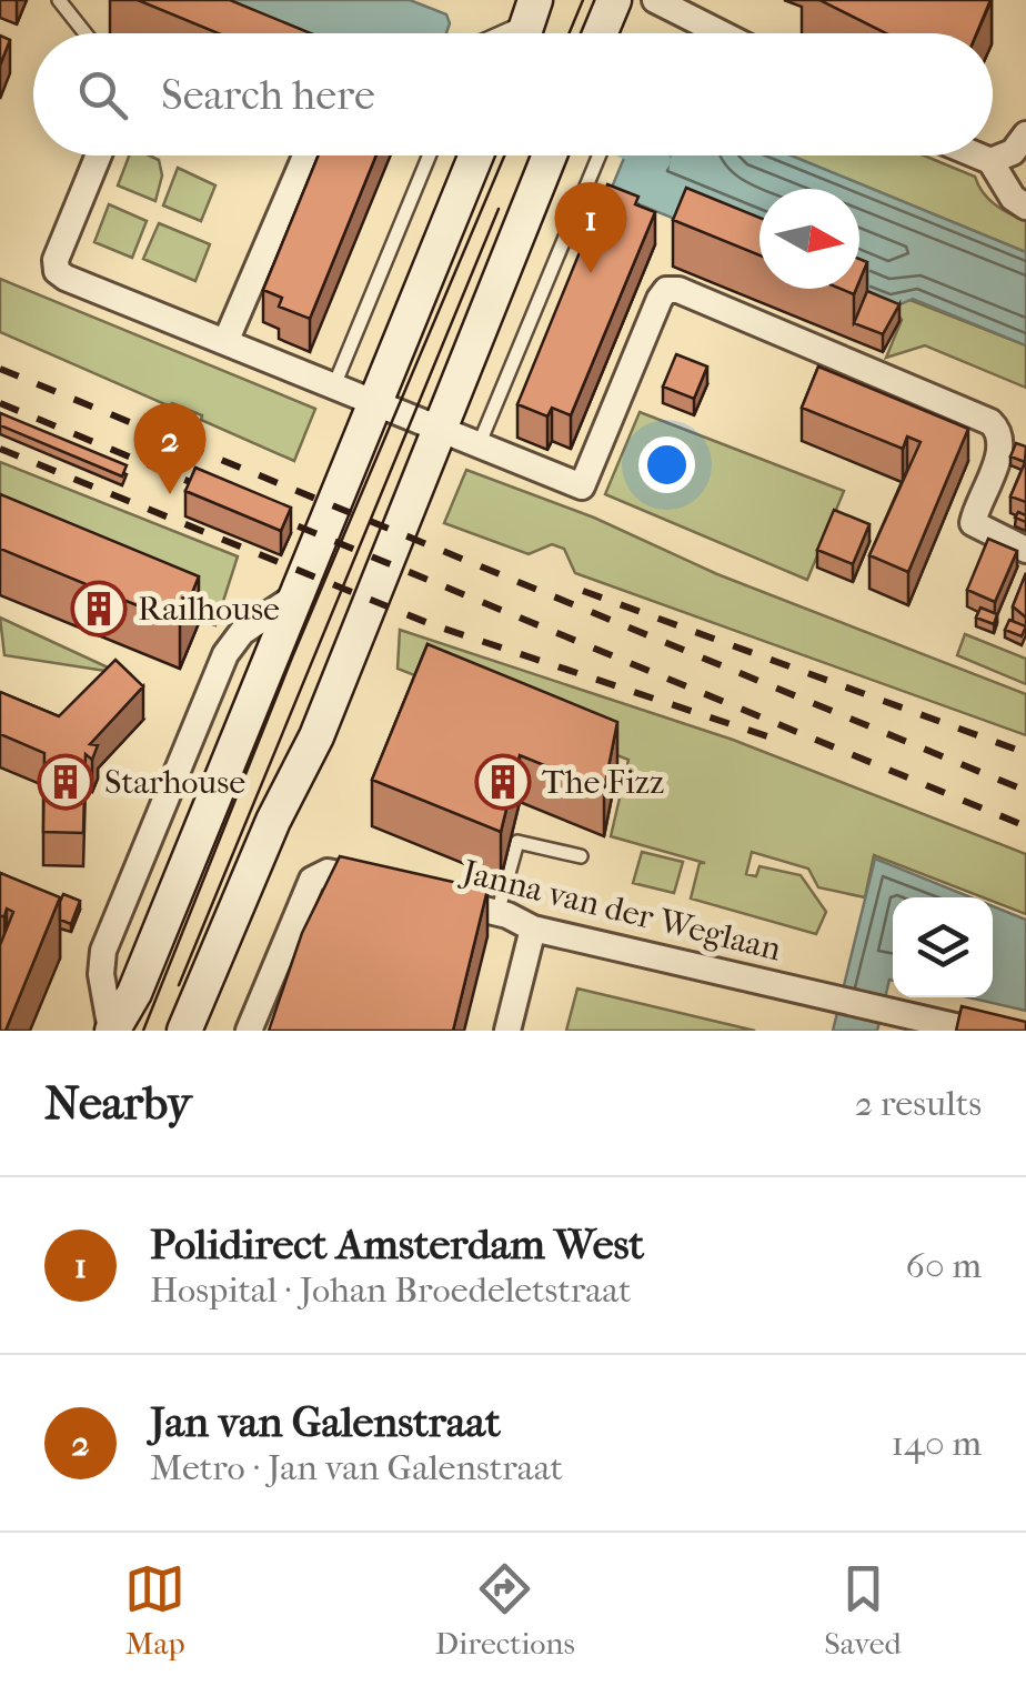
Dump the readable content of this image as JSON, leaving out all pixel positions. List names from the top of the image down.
{
  "streets": {
    "street": ["Janna van der Weglaan"]
  },
  "places": {
    "building": ["Railhouse", "Starhouse", "The Fizz"]
  },
  "north": "right",
  "page": {
    "search": "Search here",
    "pins": ["1", "2"],
    "heading": ["Nearby", "2 results"],
    "list": [
      {
        "mark": "1",
        "name": "Polidirect Amsterdam West",
        "note": "Hospital · Johan Broedeletstraat",
        "value": "60 m"
      },
      {
        "mark": "2",
        "name": "Jan van Galenstraat",
        "note": "Metro · Jan van Galenstraat",
        "value": "140 m"
      }
    ],
    "nav": ["Map", "Directions", "Saved"]
  }
}
